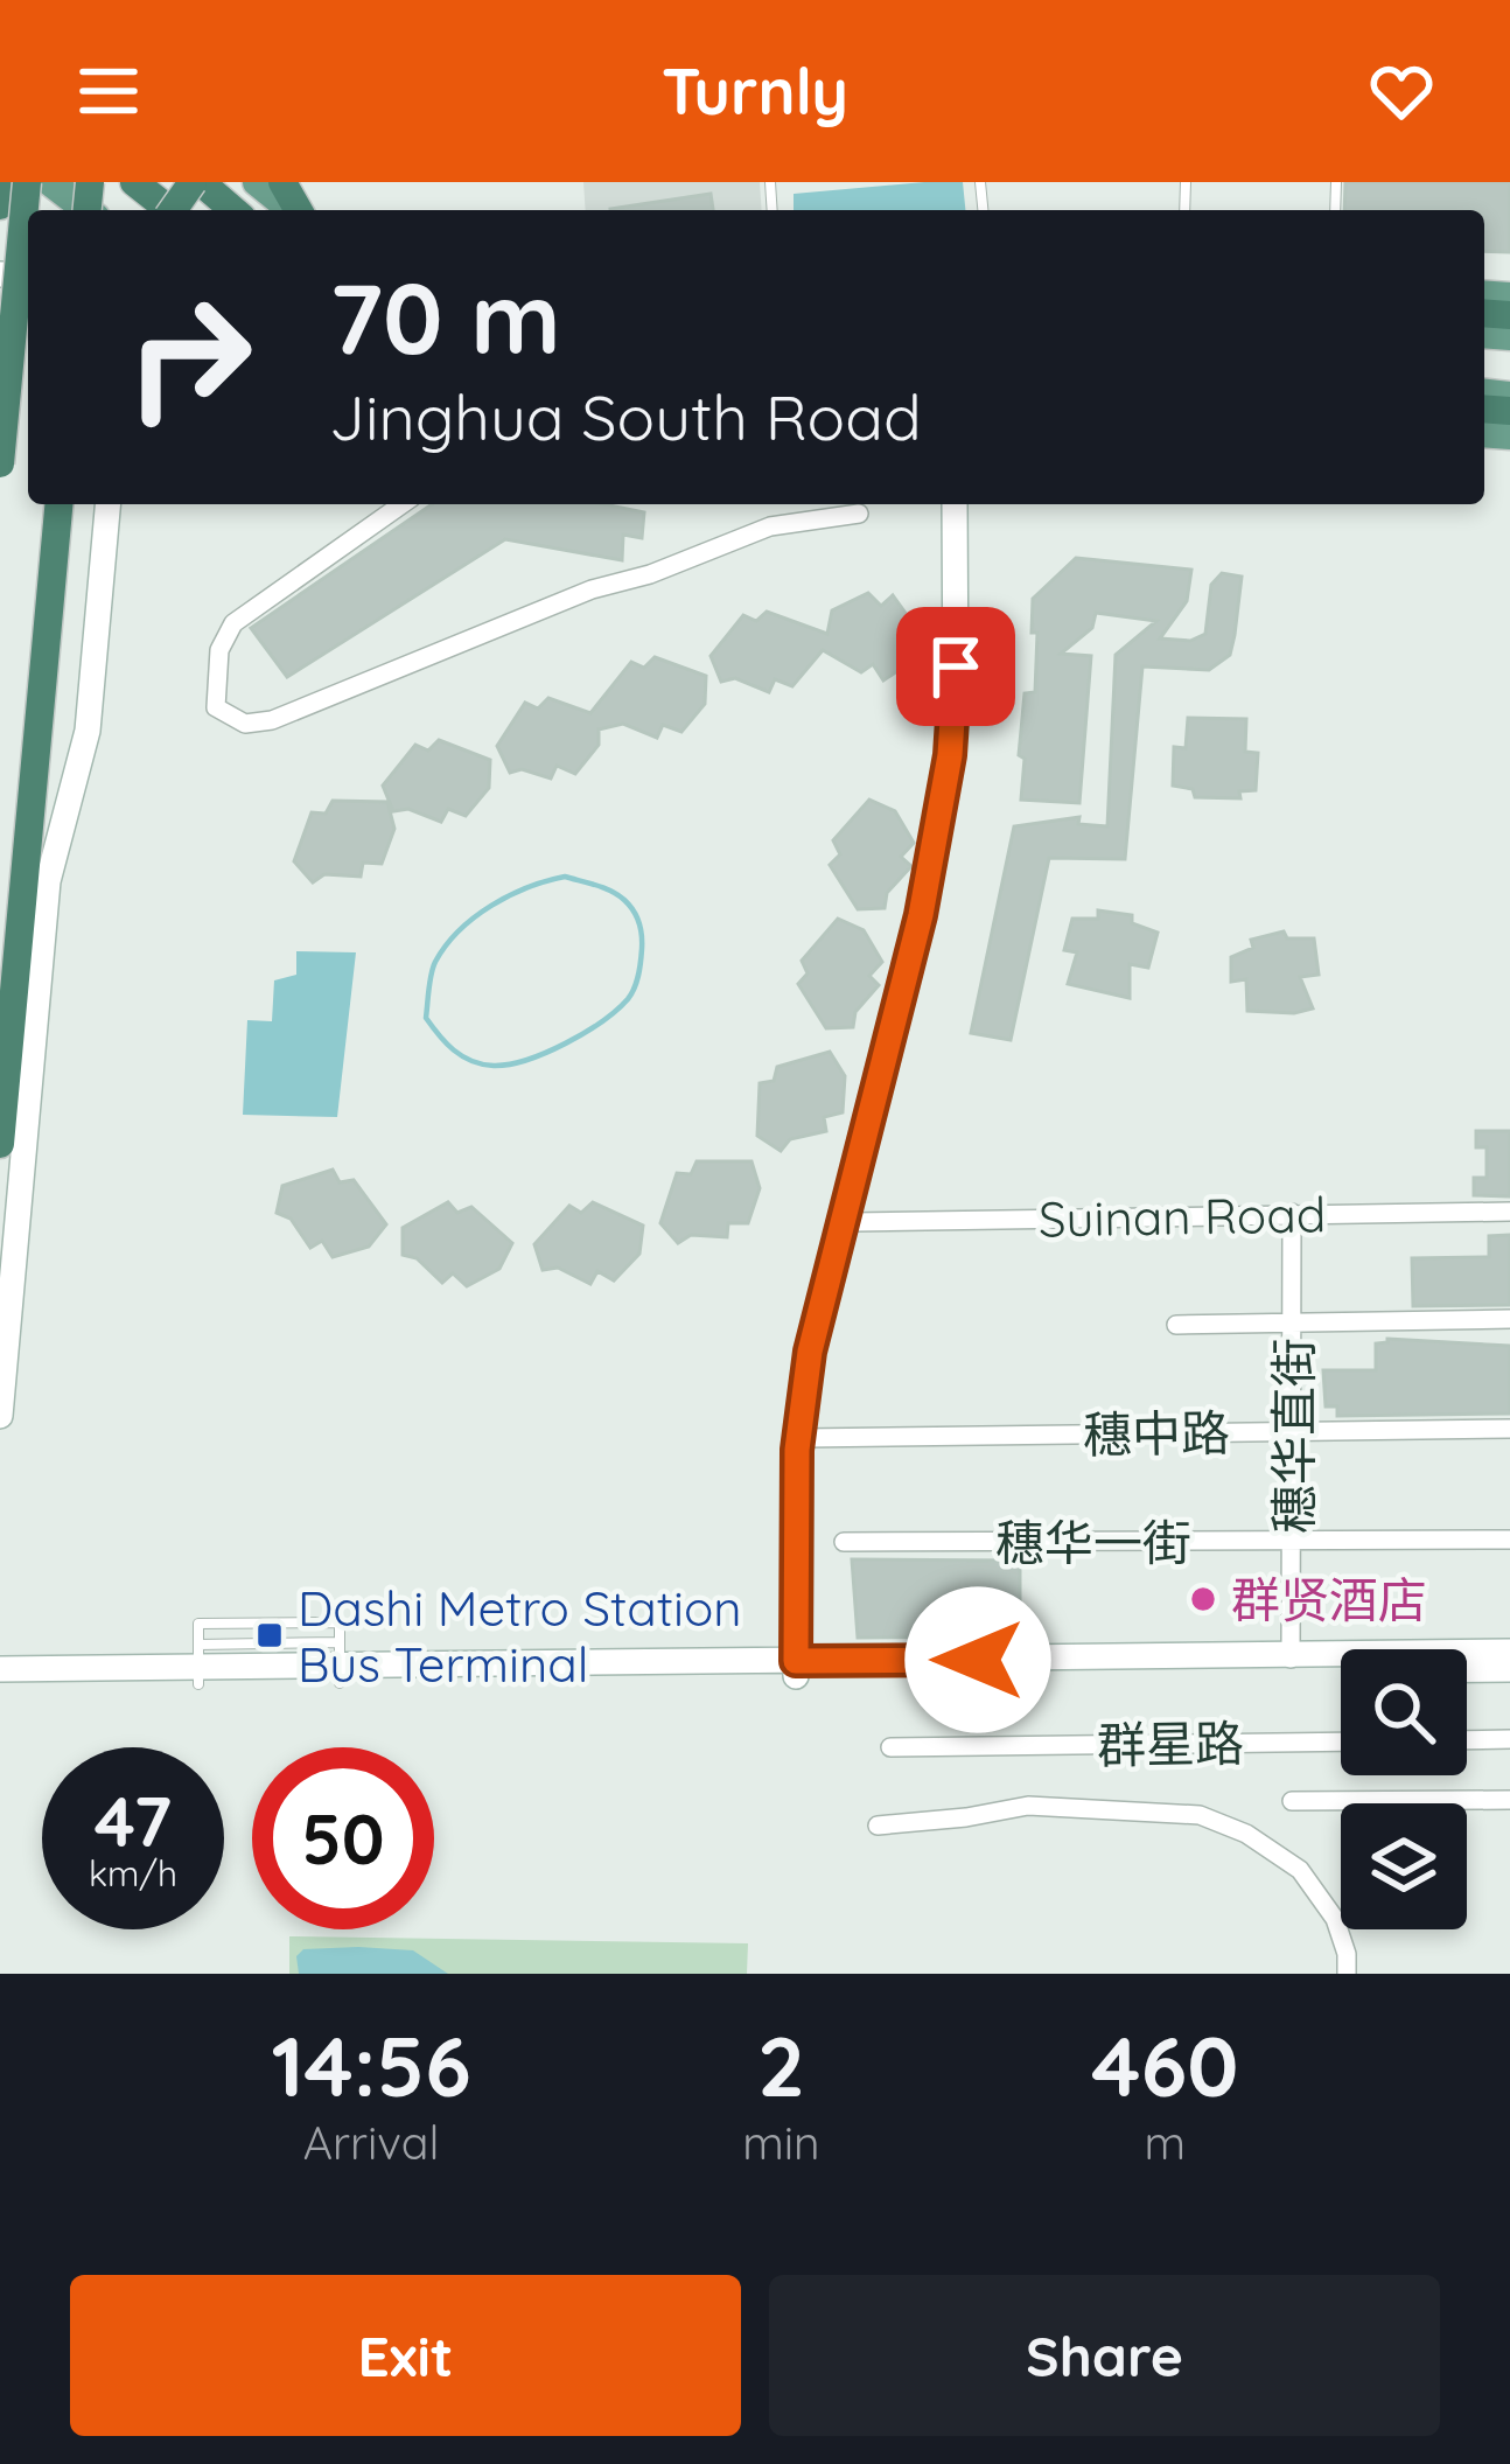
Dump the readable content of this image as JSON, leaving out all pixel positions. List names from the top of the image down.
{
  "streets": {
    "street": [
      "Suinan Road",
      "穗中路",
      "穗华直街",
      "穗华一街",
      "群星路"
    ]
  },
  "crossings": [
    ["Suinan Road", "穗华直街"],
    ["穗中路", "穗华直街"],
    ["穗华直街", "穗华一街"]
  ],
  "places": {
    "other": ["群贤酒店"],
    "transit": ["Dashi Metro Station Bus Terminal"]
  },
  "page": {
    "header": "Turnly",
    "turn": ["70 m", "Jinghua South Road"],
    "speed": "47 km/h",
    "limit": "50",
    "eta": [
      "14:56",
      "Arrival",
      "2",
      "min",
      "460",
      "m"
    ],
    "buttons": ["Exit", "Share"]
  }
}
